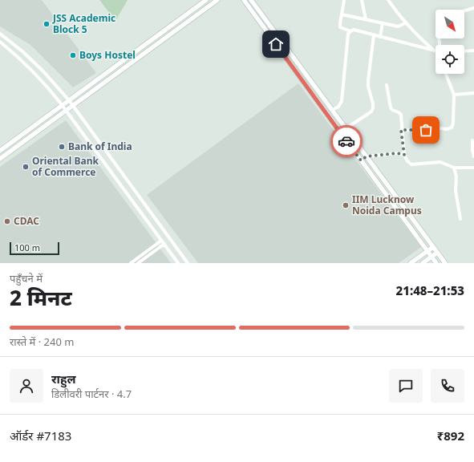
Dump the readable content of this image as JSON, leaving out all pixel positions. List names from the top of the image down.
{
  "places": [
    "JSS Academic Block 5",
    "Boys Hostel",
    "Bank of India",
    "Oriental Bank of Commerce",
    "IIM Lucknow Noida Campus",
    "CDAC"
  ],
  "scale_bar": "100 m",
  "north": "bottom right",
  "page": {
    "scale": "100 m",
    "heading": ["2 मिनट", "पहुँचने में", "21:48–21:53"],
    "panel": [
      "राहुल",
      "डिलीवरी पार्टनर · 4.7",
      "ऑर्डर #7183",
      "₹892"
    ],
    "bar": "रास्ते में · 240 m"
  }
}
